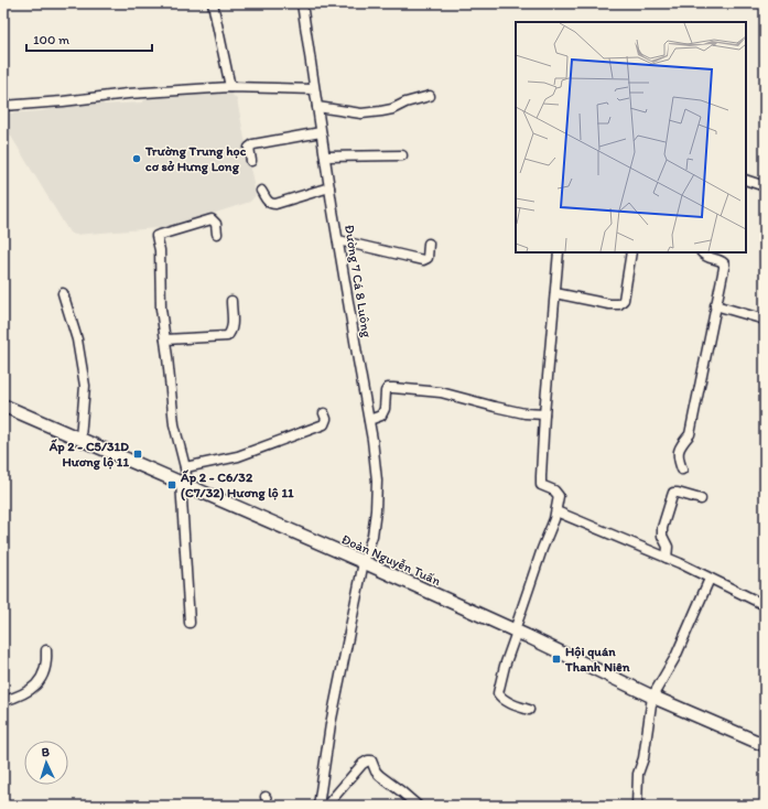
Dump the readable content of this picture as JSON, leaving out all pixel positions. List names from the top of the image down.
{
  "streets": {
    "main road": ["Đoàn Nguyễn Tuấn"],
    "street": ["Đường 7 Cá 8 Luông"]
  },
  "crossings": [
    ["Đường 7 Cá 8 Luông", "Đoàn Nguyễn Tuấn"]
  ],
  "places": {
    "other": ["Trường Trung học cơ sở Hưng Long"],
    "transit": ["Ấp 2 - C5/31D Hương lộ 11", "Ấp 2 - C6/32 (C7/32) Hương lộ 11", "Hội quán Thanh Niên"]
  },
  "scale_bar": "100 m",
  "north": "top"
}
